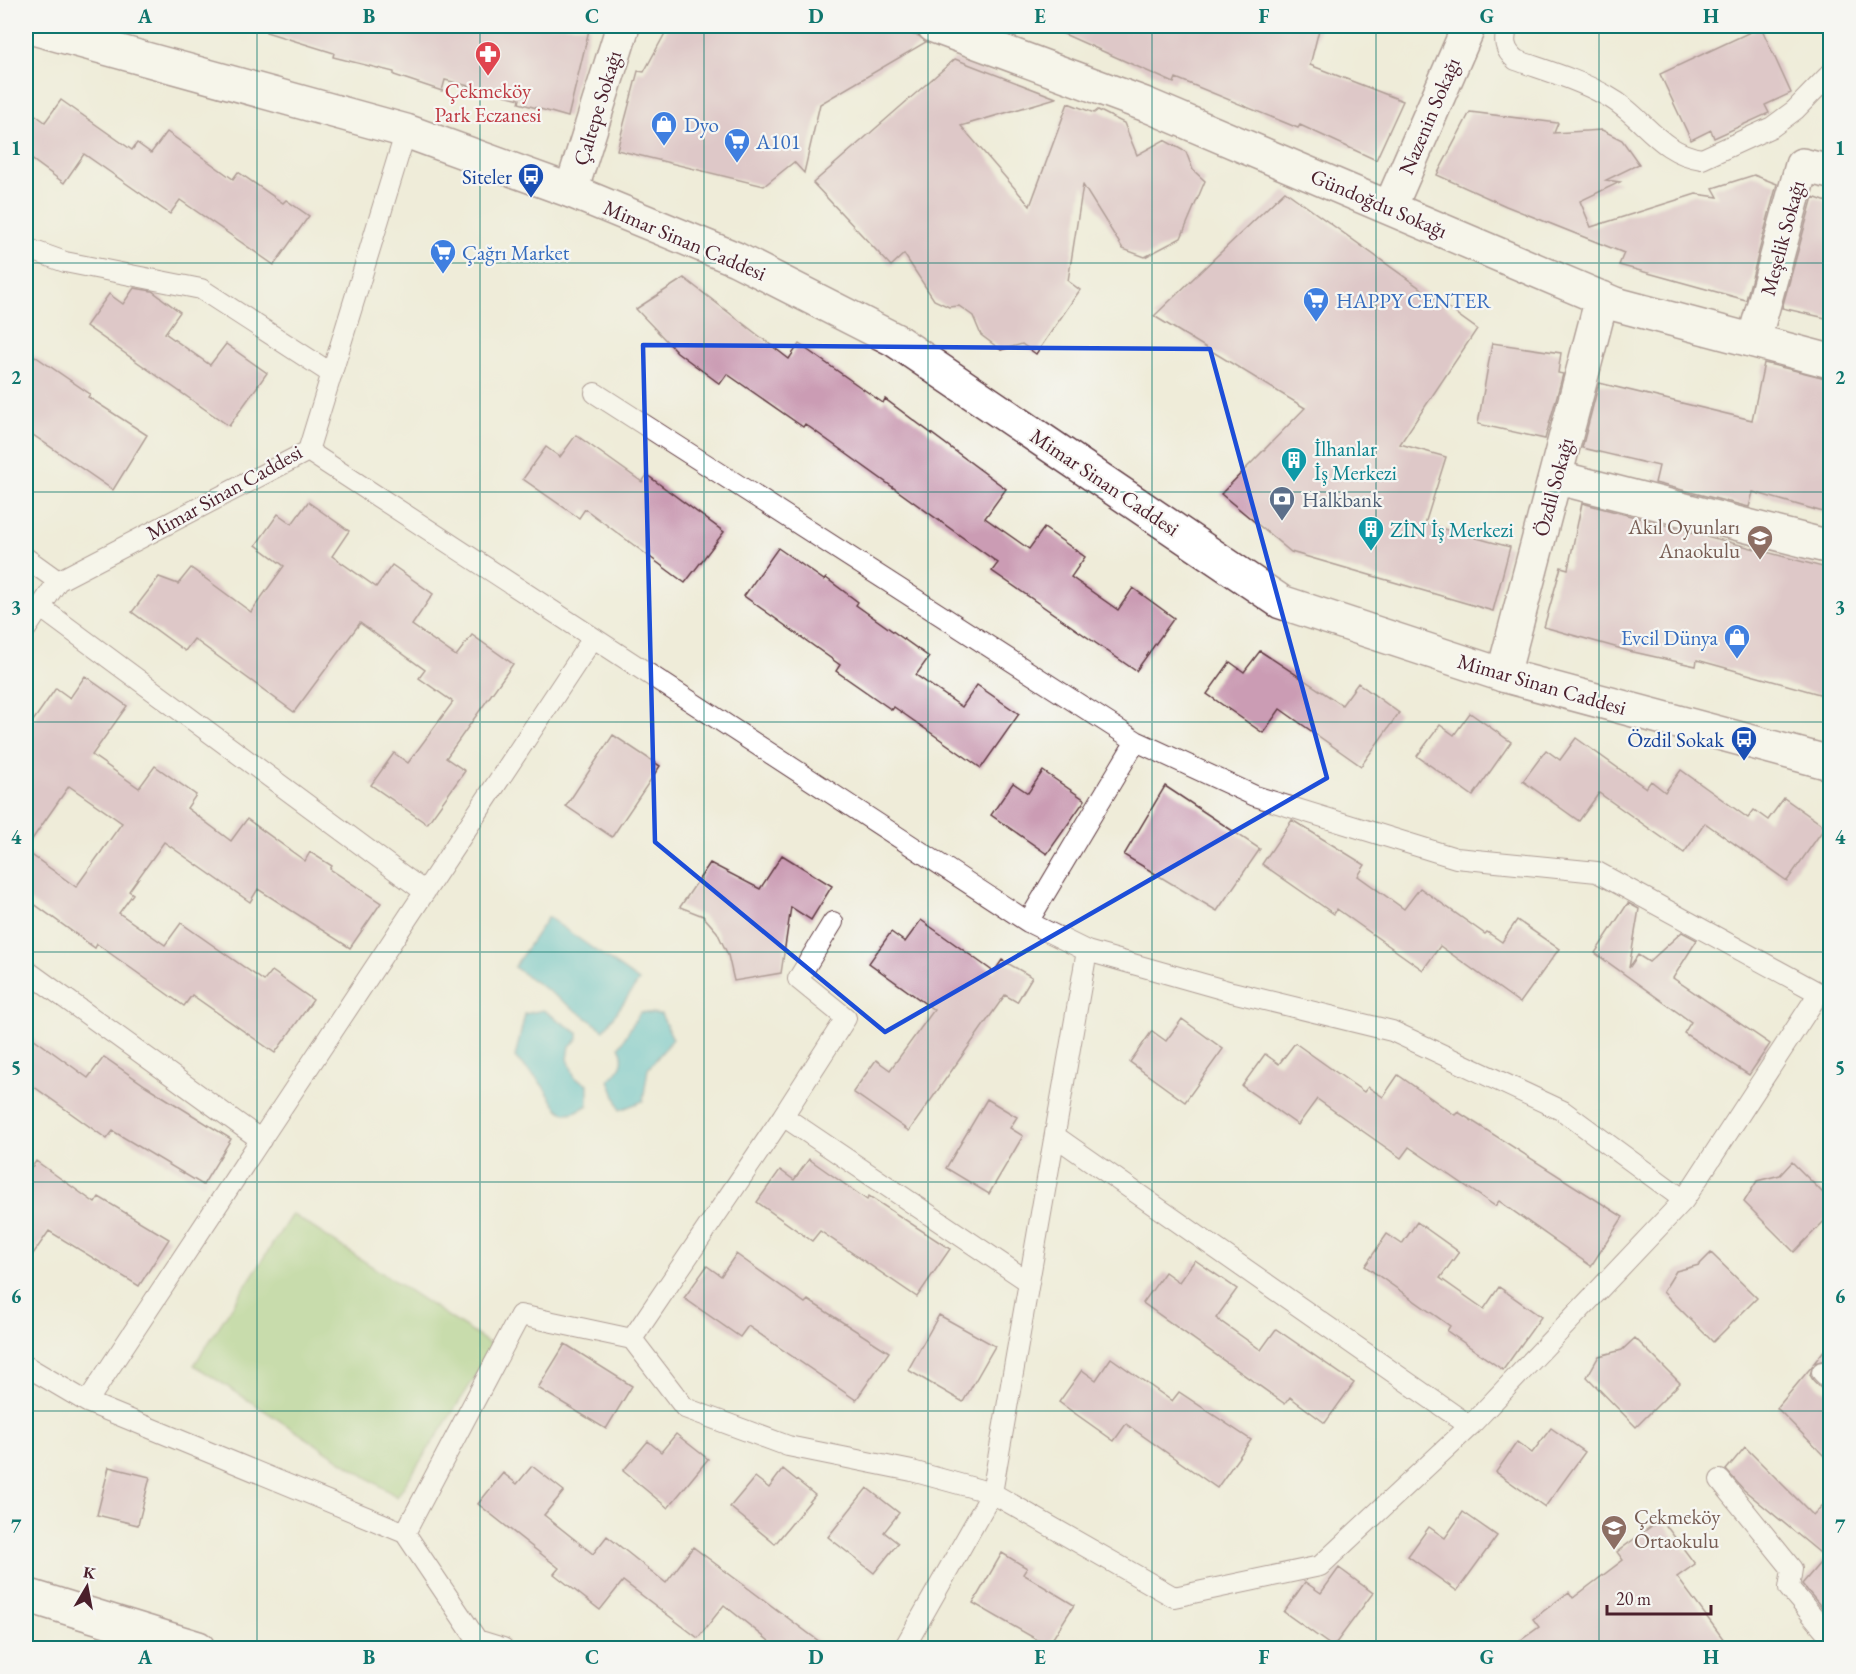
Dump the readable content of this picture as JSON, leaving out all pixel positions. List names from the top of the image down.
{
  "streets": {
    "street": [
      "Çaltepe Sokağı",
      "Nazenin Sokağı",
      "Gündoğdu Sokağı",
      "Meşelik Sokağı",
      "Mimar Sinan Caddesi",
      "Özdil Sokağı"
    ]
  },
  "crossings": [
    ["Çaltepe Sokağı", "Mimar Sinan Caddesi"],
    ["Nazenin Sokağı", "Gündoğdu Sokağı"],
    ["Gündoğdu Sokağı", "Meşelik Sokağı"],
    ["Gündoğdu Sokağı", "Özdil Sokağı"],
    ["Mimar Sinan Caddesi", "Özdil Sokağı"]
  ],
  "places": {
    "pharmacy": ["Çekmeköy Park Eczanesi"],
    "shop": ["Dyo", "Evcil Dünya"],
    "supermarket": ["A101", "Çağrı Market", "HAPPY CENTER"],
    "bus stop": ["Siteler", "Özdil Sokak"],
    "building": ["İlhanlar İş Merkezi", "ZİN İş Merkezi"],
    "bank": ["Halkbank"],
    "school or university": ["Akıl Oyunları Anaokulu", "Çekmeköy Ortaokulu"]
  },
  "scale_bar": "20 m",
  "north": "top",
  "grid": {
    "columns": [
      "A",
      "B",
      "C",
      "D",
      "E",
      "F",
      "G",
      "H"
    ],
    "rows": [
      "1",
      "2",
      "3",
      "4",
      "5",
      "6",
      "7"
    ]
  }
}
